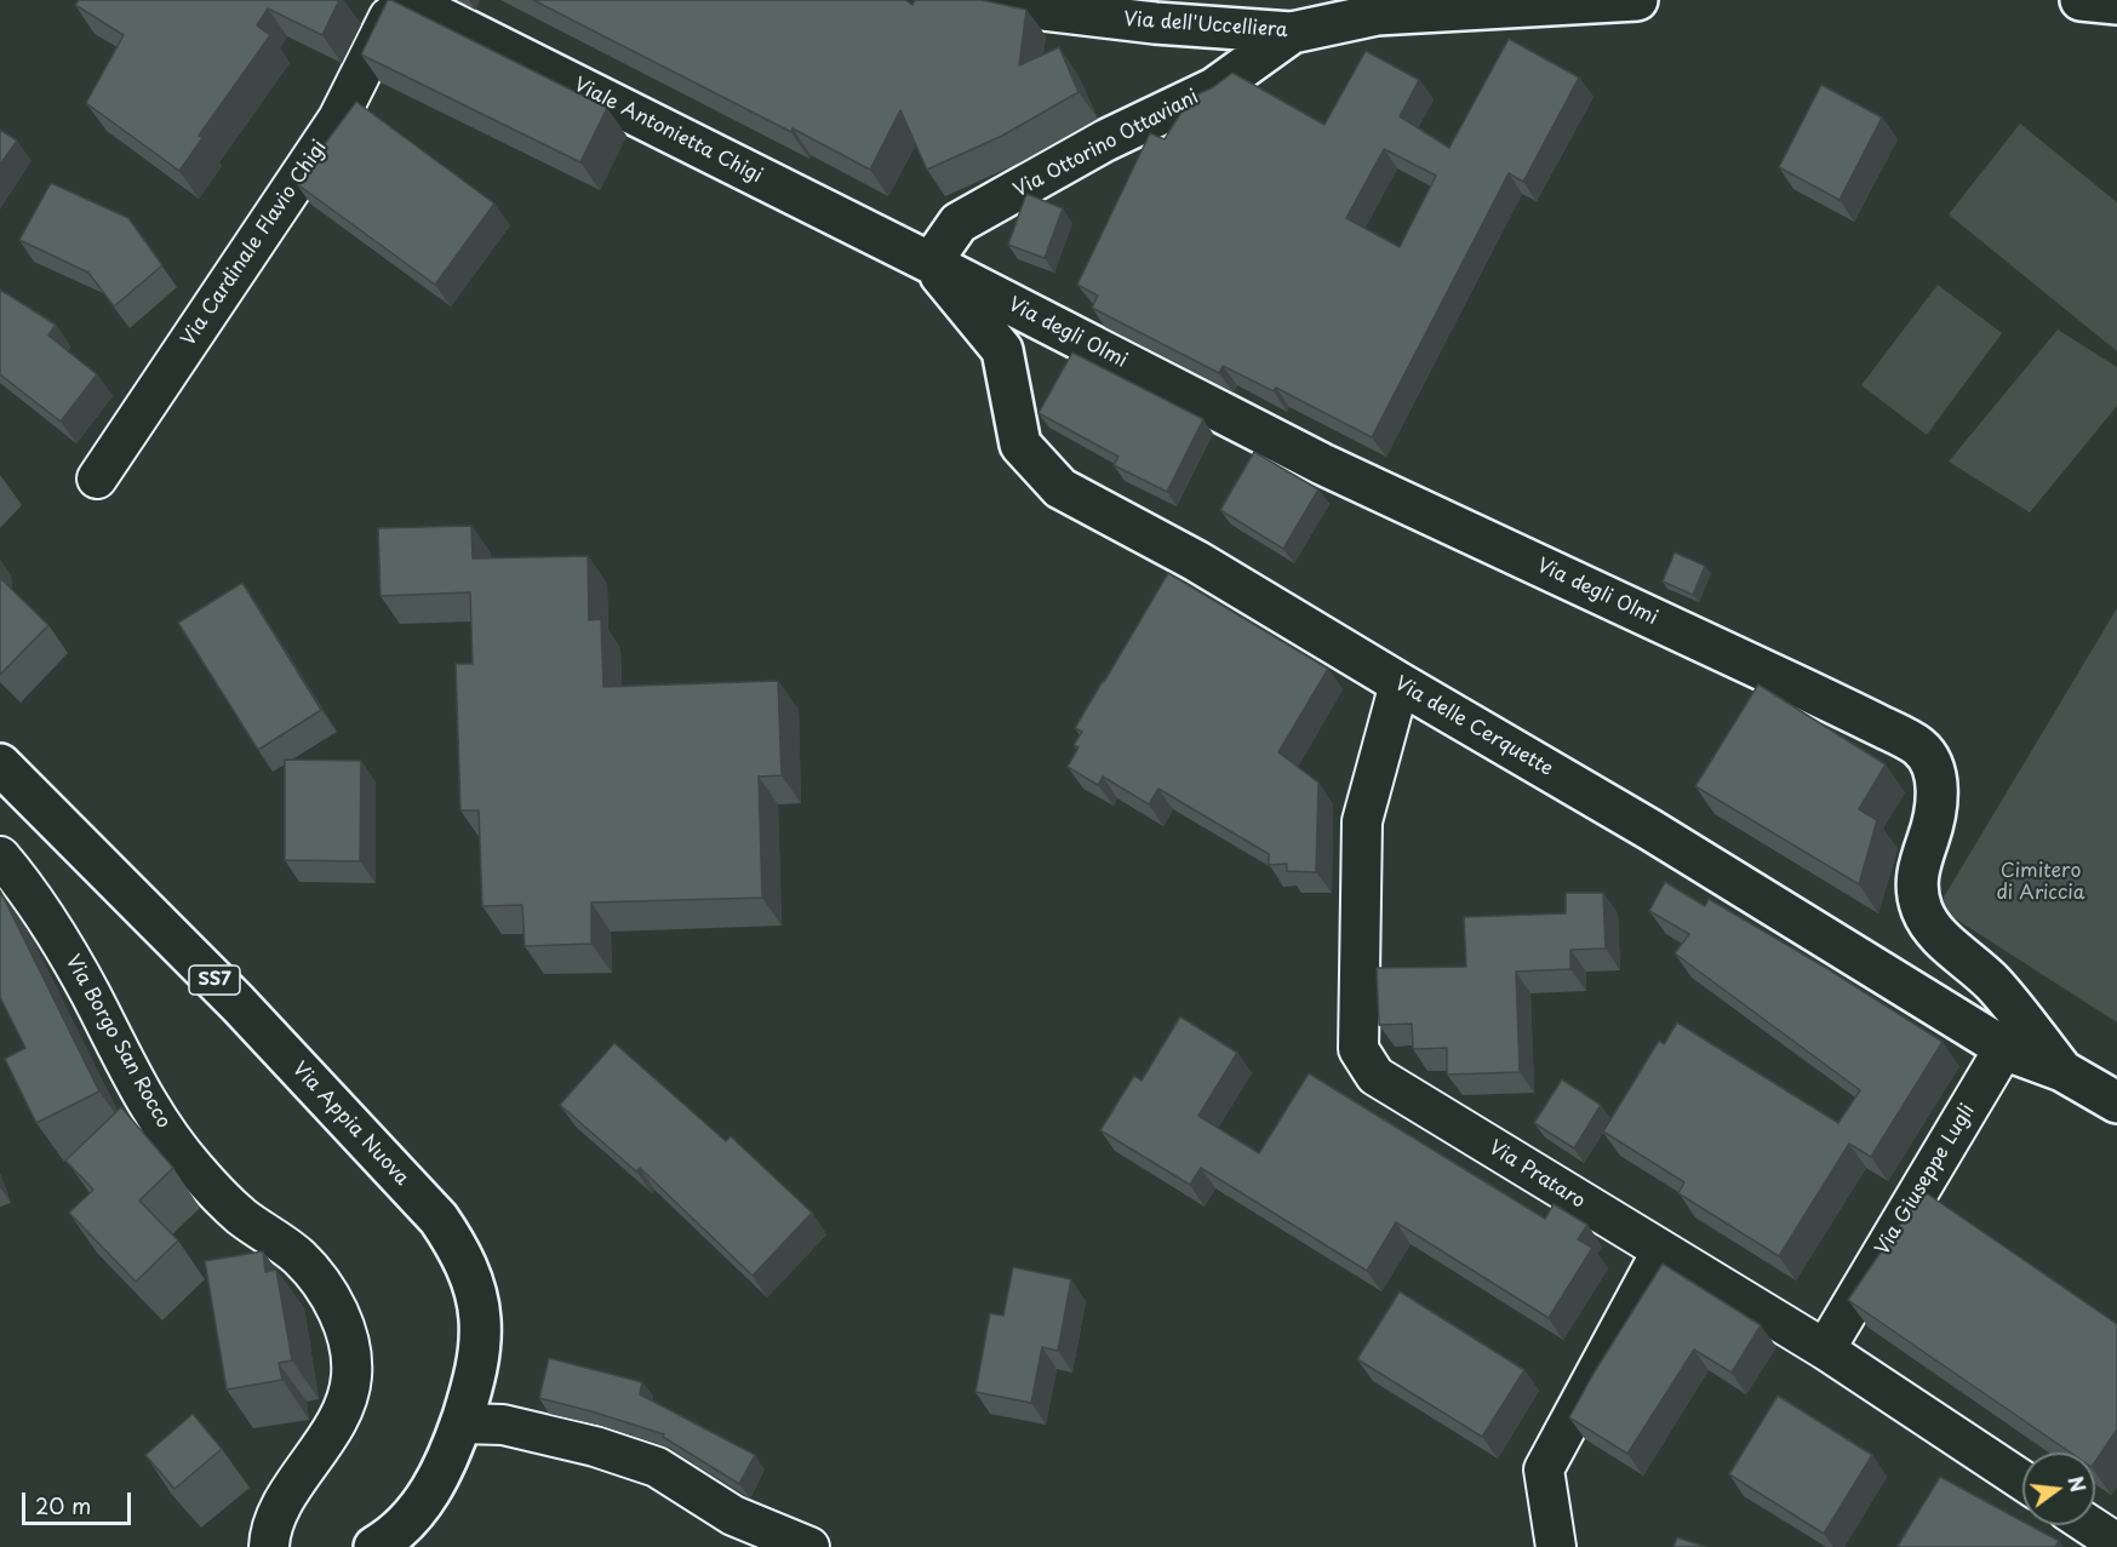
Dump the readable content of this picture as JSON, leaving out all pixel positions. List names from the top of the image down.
{
  "streets": {
    "street": [
      "Via dell'Uccelliera",
      "Viale Antonietta Chigi",
      "Via Ottorino Ottaviani",
      "Via Cardinale Flavio Chigi",
      "Via degli Olmi",
      "Via delle Cerquette",
      "SS7",
      "Via Borgo San Rocco",
      "Via Appia Nuova",
      "Via Prataro",
      "Via Giuseppe Lugli"
    ]
  },
  "crossings": [
    ["Via dell'Uccelliera", "Via Ottorino Ottaviani"],
    ["Viale Antonietta Chigi", "Via Ottorino Ottaviani"],
    ["Viale Antonietta Chigi", "Via degli Olmi"],
    ["Viale Antonietta Chigi", "Via delle Cerquette"],
    ["Via Ottorino Ottaviani", "Via degli Olmi"],
    ["Via Ottorino Ottaviani", "Via delle Cerquette"],
    ["Via degli Olmi", "Via delle Cerquette"],
    ["Via delle Cerquette", "Via Prataro"],
    ["Via delle Cerquette", "Via Giuseppe Lugli"],
    ["Via Prataro", "Via Giuseppe Lugli"]
  ],
  "parks": ["Cimitero di Ariccia"],
  "scale_bar": "20 m",
  "north": "right"
}
